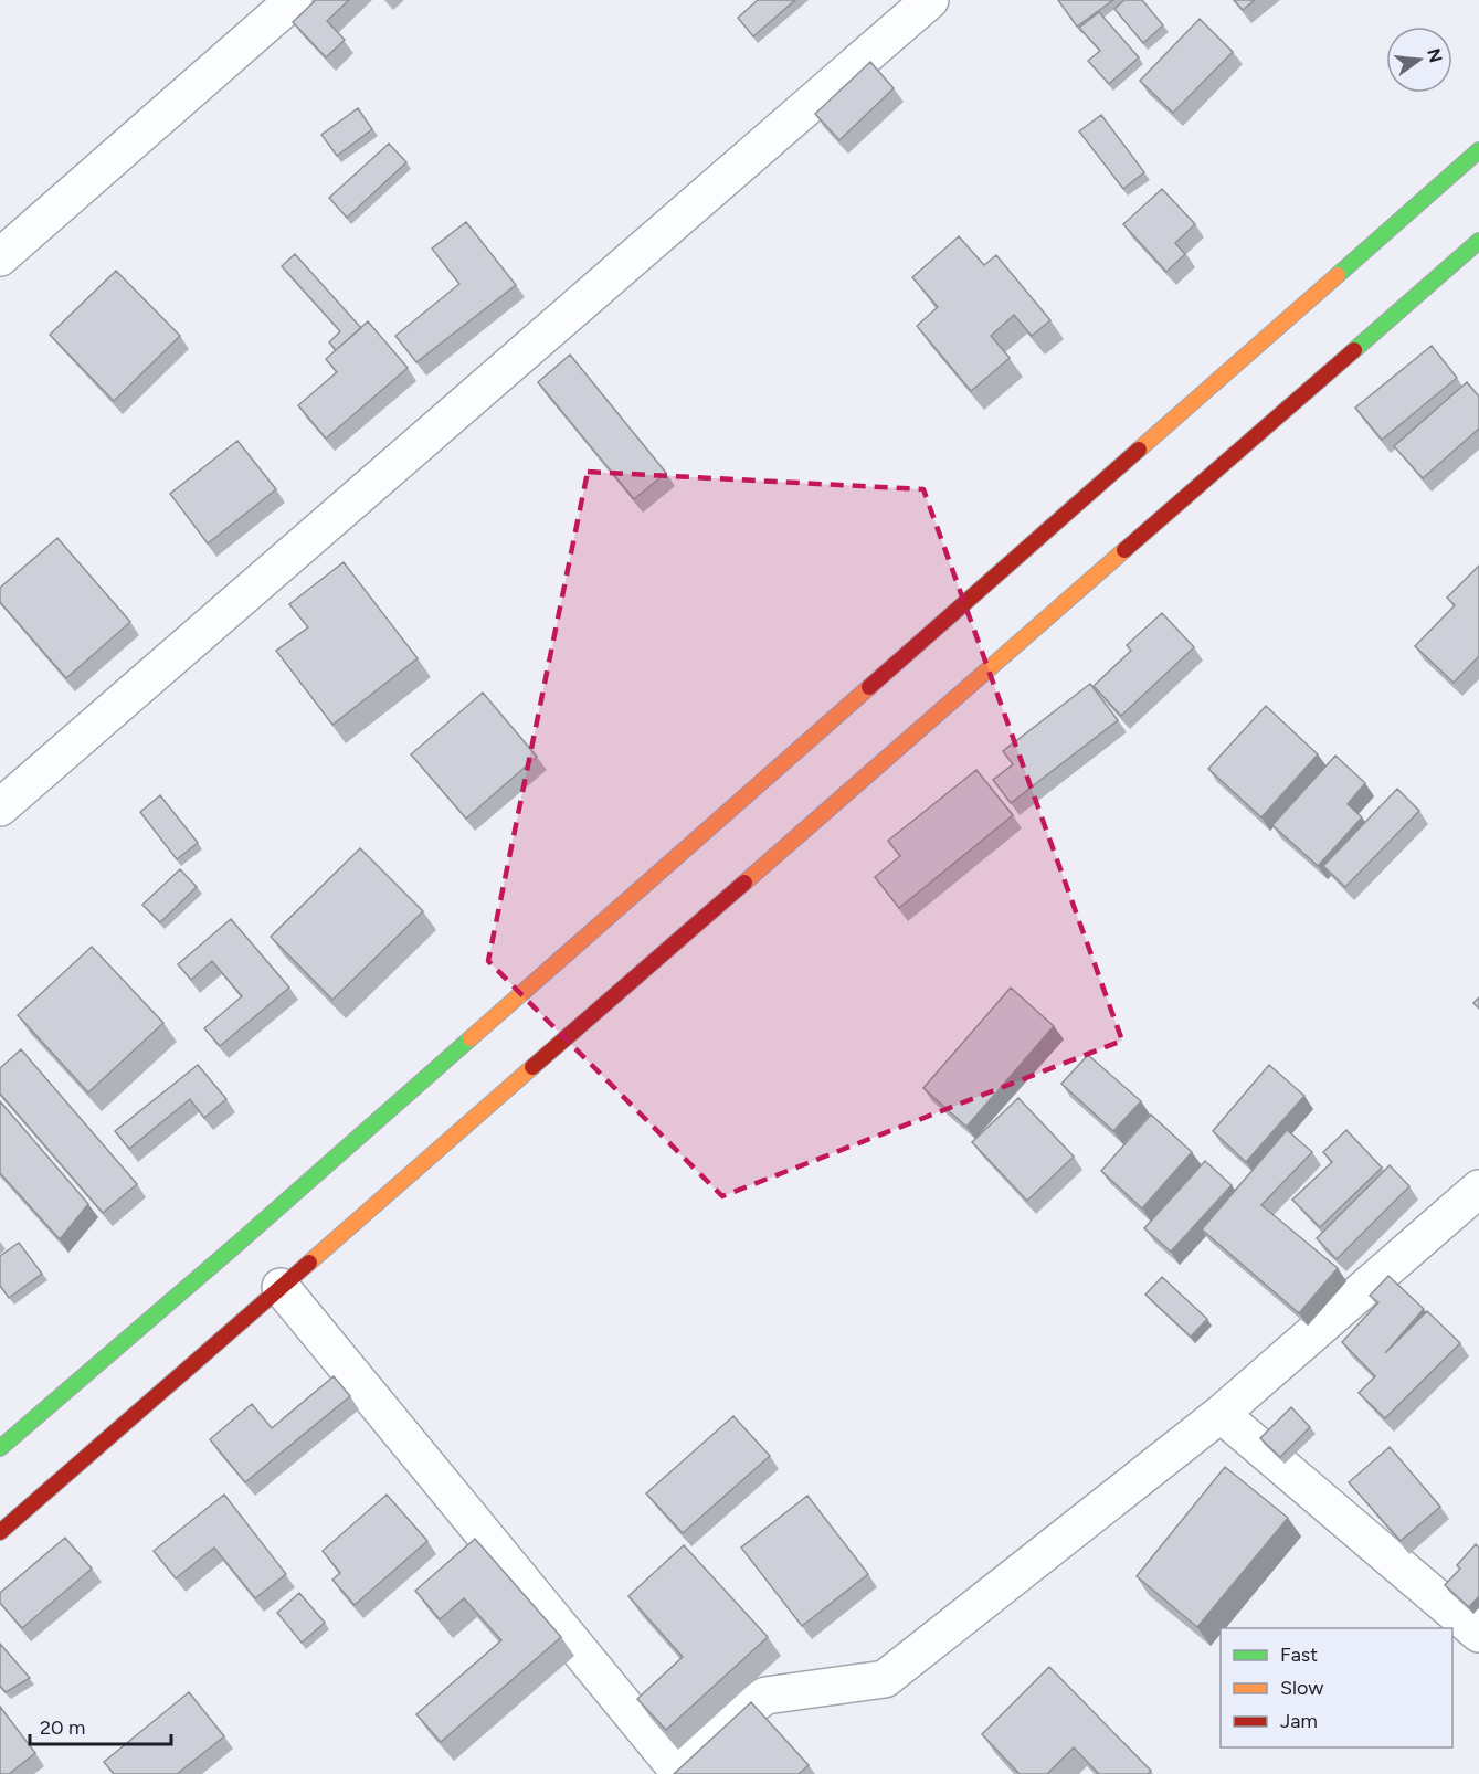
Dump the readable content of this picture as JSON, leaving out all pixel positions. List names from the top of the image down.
{
  "legend": ["Fast", "Slow", "Jam"],
  "scale_bar": "20 m",
  "north": "right"
}
